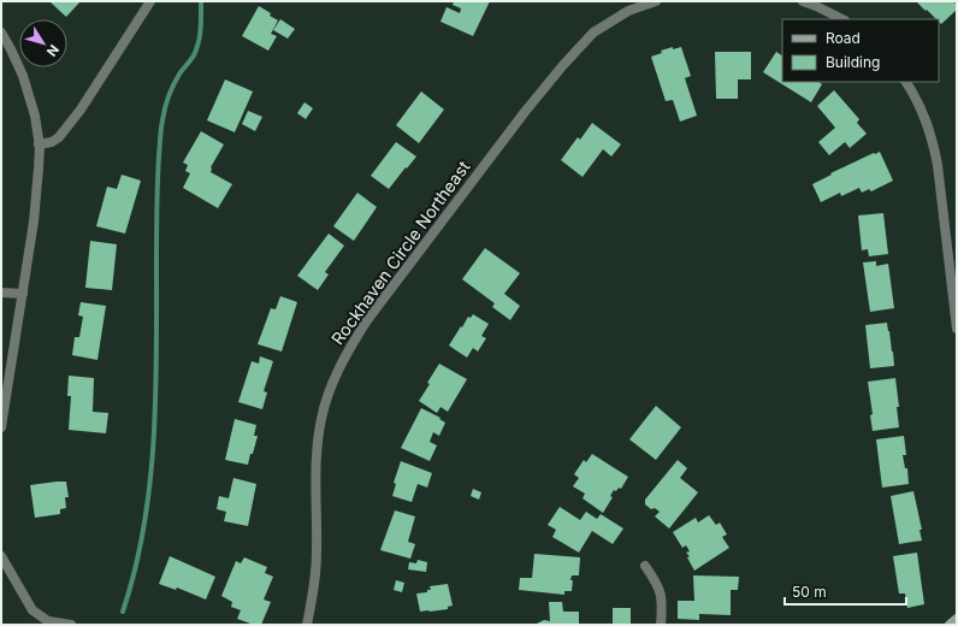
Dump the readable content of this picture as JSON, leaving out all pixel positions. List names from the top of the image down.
{
  "streets": {
    "street": ["Rockhaven Circle Northeast"]
  },
  "legend": ["Road", "Building"],
  "scale_bar": "50 m",
  "north": "bottom right"
}
